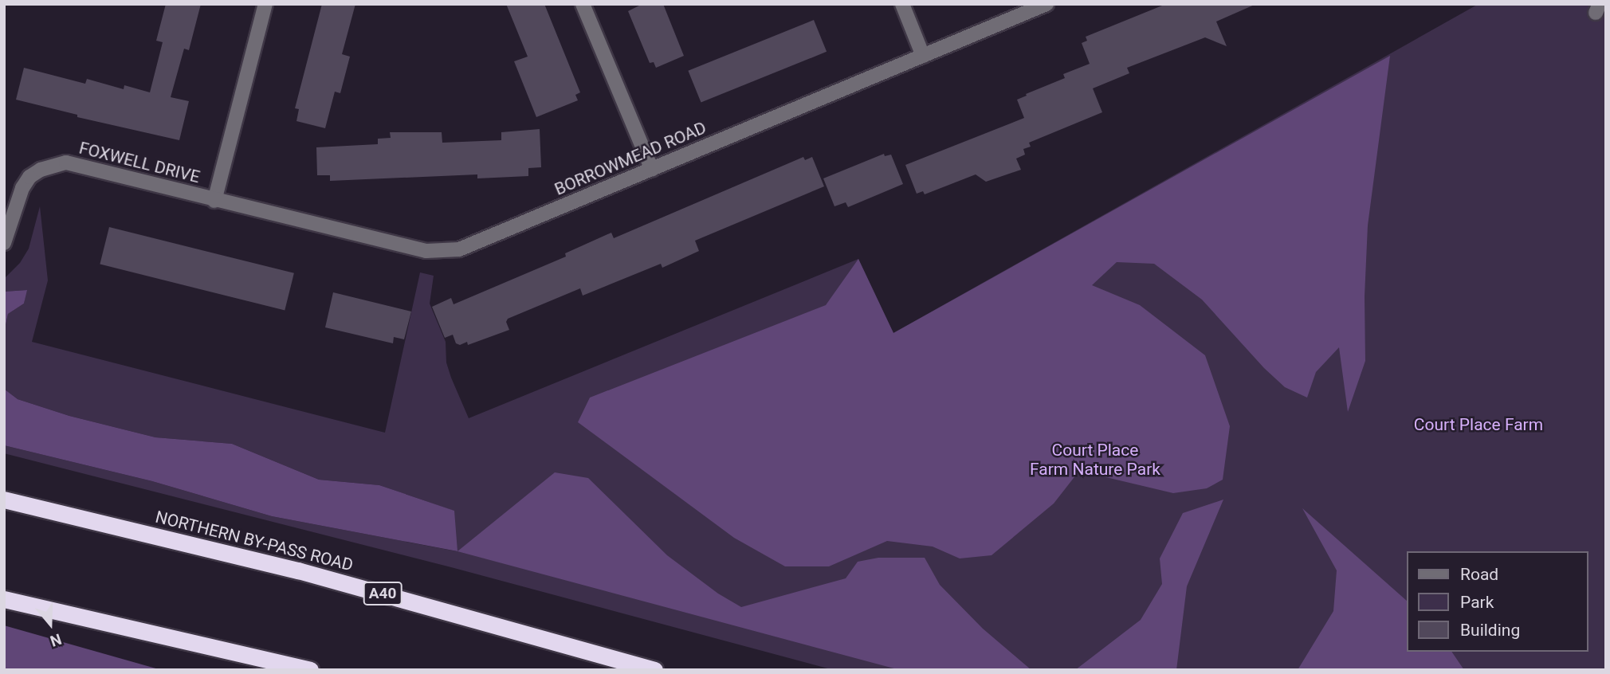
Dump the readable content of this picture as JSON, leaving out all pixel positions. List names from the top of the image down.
{
  "streets": {
    "highway": ["NORTHERN BY-PASS ROAD", "A40"],
    "street": ["BORROWMEAD ROAD", "FOXWELL DRIVE"]
  },
  "crossings": [
    ["BORROWMEAD ROAD", "FOXWELL DRIVE"]
  ],
  "parks": ["Court Place Farm", "Court Place Farm Nature Park"],
  "legend": ["Road", "Park", "Building"],
  "north": "bottom"
}
